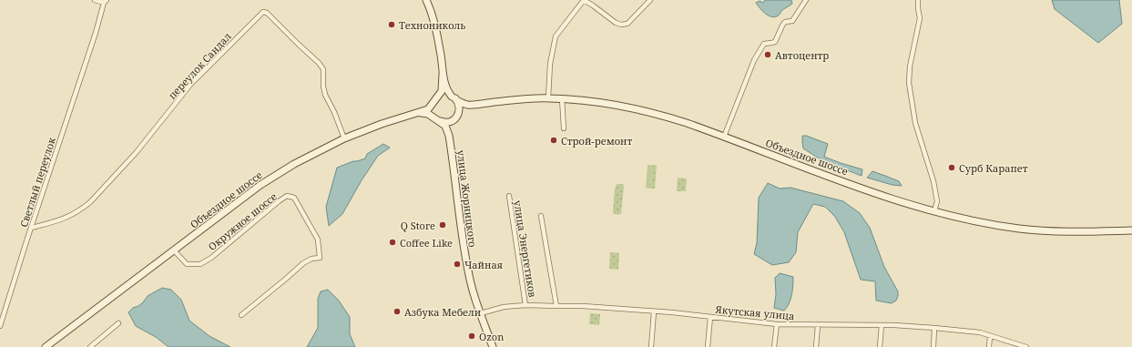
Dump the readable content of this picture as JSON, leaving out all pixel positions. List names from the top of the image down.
{
  "streets": {
    "main road": ["Объездное шоссе", "улица Жорницкого"],
    "street": [
      "переулок Сандал",
      "Светлый переулок",
      "Окружное шоссе",
      "улица Энергетиков",
      "Якутская улица"
    ]
  },
  "crossings": [
    ["переулок Сандал", "Объездное шоссе"],
    ["переулок Сандал", "Светлый переулок"],
    ["Объездное шоссе", "улица Жорницкого"],
    ["Объездное шоссе", "Окружное шоссе"],
    ["улица Жорницкого", "Якутская улица"],
    ["улица Энергетиков", "Якутская улица"]
  ],
  "places": [
    "Технониколь",
    "Автоцентр",
    "Строй-ремонт",
    "Сурб Карапет",
    "Q Store",
    "Coffee Like",
    "Чайная",
    "Азбука Мебели",
    "Ozon"
  ]
}
